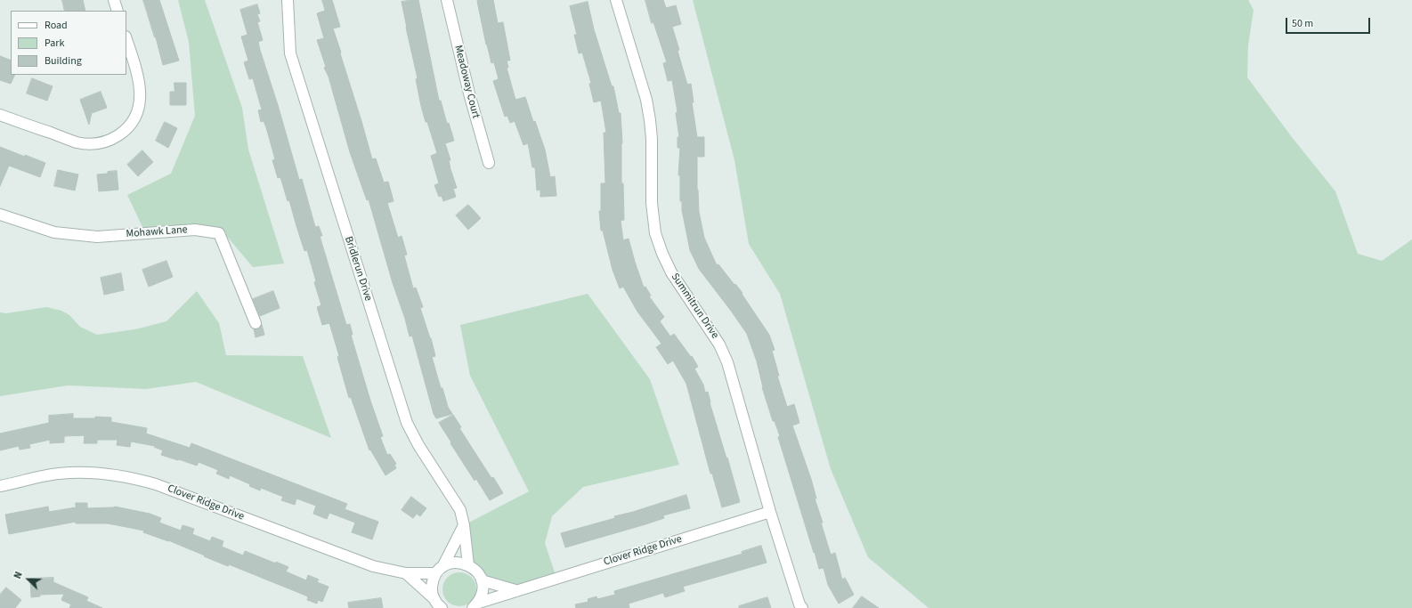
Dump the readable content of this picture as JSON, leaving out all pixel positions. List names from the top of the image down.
{
  "streets": {
    "street": [
      "Meadoway Court",
      "Mohawk Lane",
      "Bridlerun Drive",
      "Summitrun Drive",
      "Clover Ridge Drive"
    ]
  },
  "crossings": [
    ["Bridlerun Drive", "Clover Ridge Drive"],
    ["Summitrun Drive", "Clover Ridge Drive"]
  ],
  "legend": ["Road", "Park", "Building"],
  "scale_bar": "50 m",
  "north": "top left"
}
